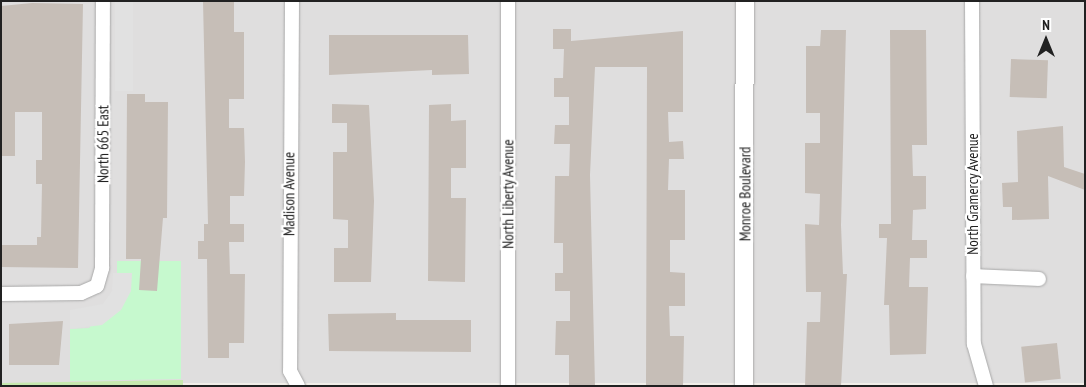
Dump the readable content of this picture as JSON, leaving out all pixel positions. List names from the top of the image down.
{
  "streets": {
    "street": [
      "North 665 East",
      "Madison Avenue",
      "North Liberty Avenue",
      "Monroe Boulevard",
      "North Gramercy Avenue"
    ]
  },
  "north": "top"
}
